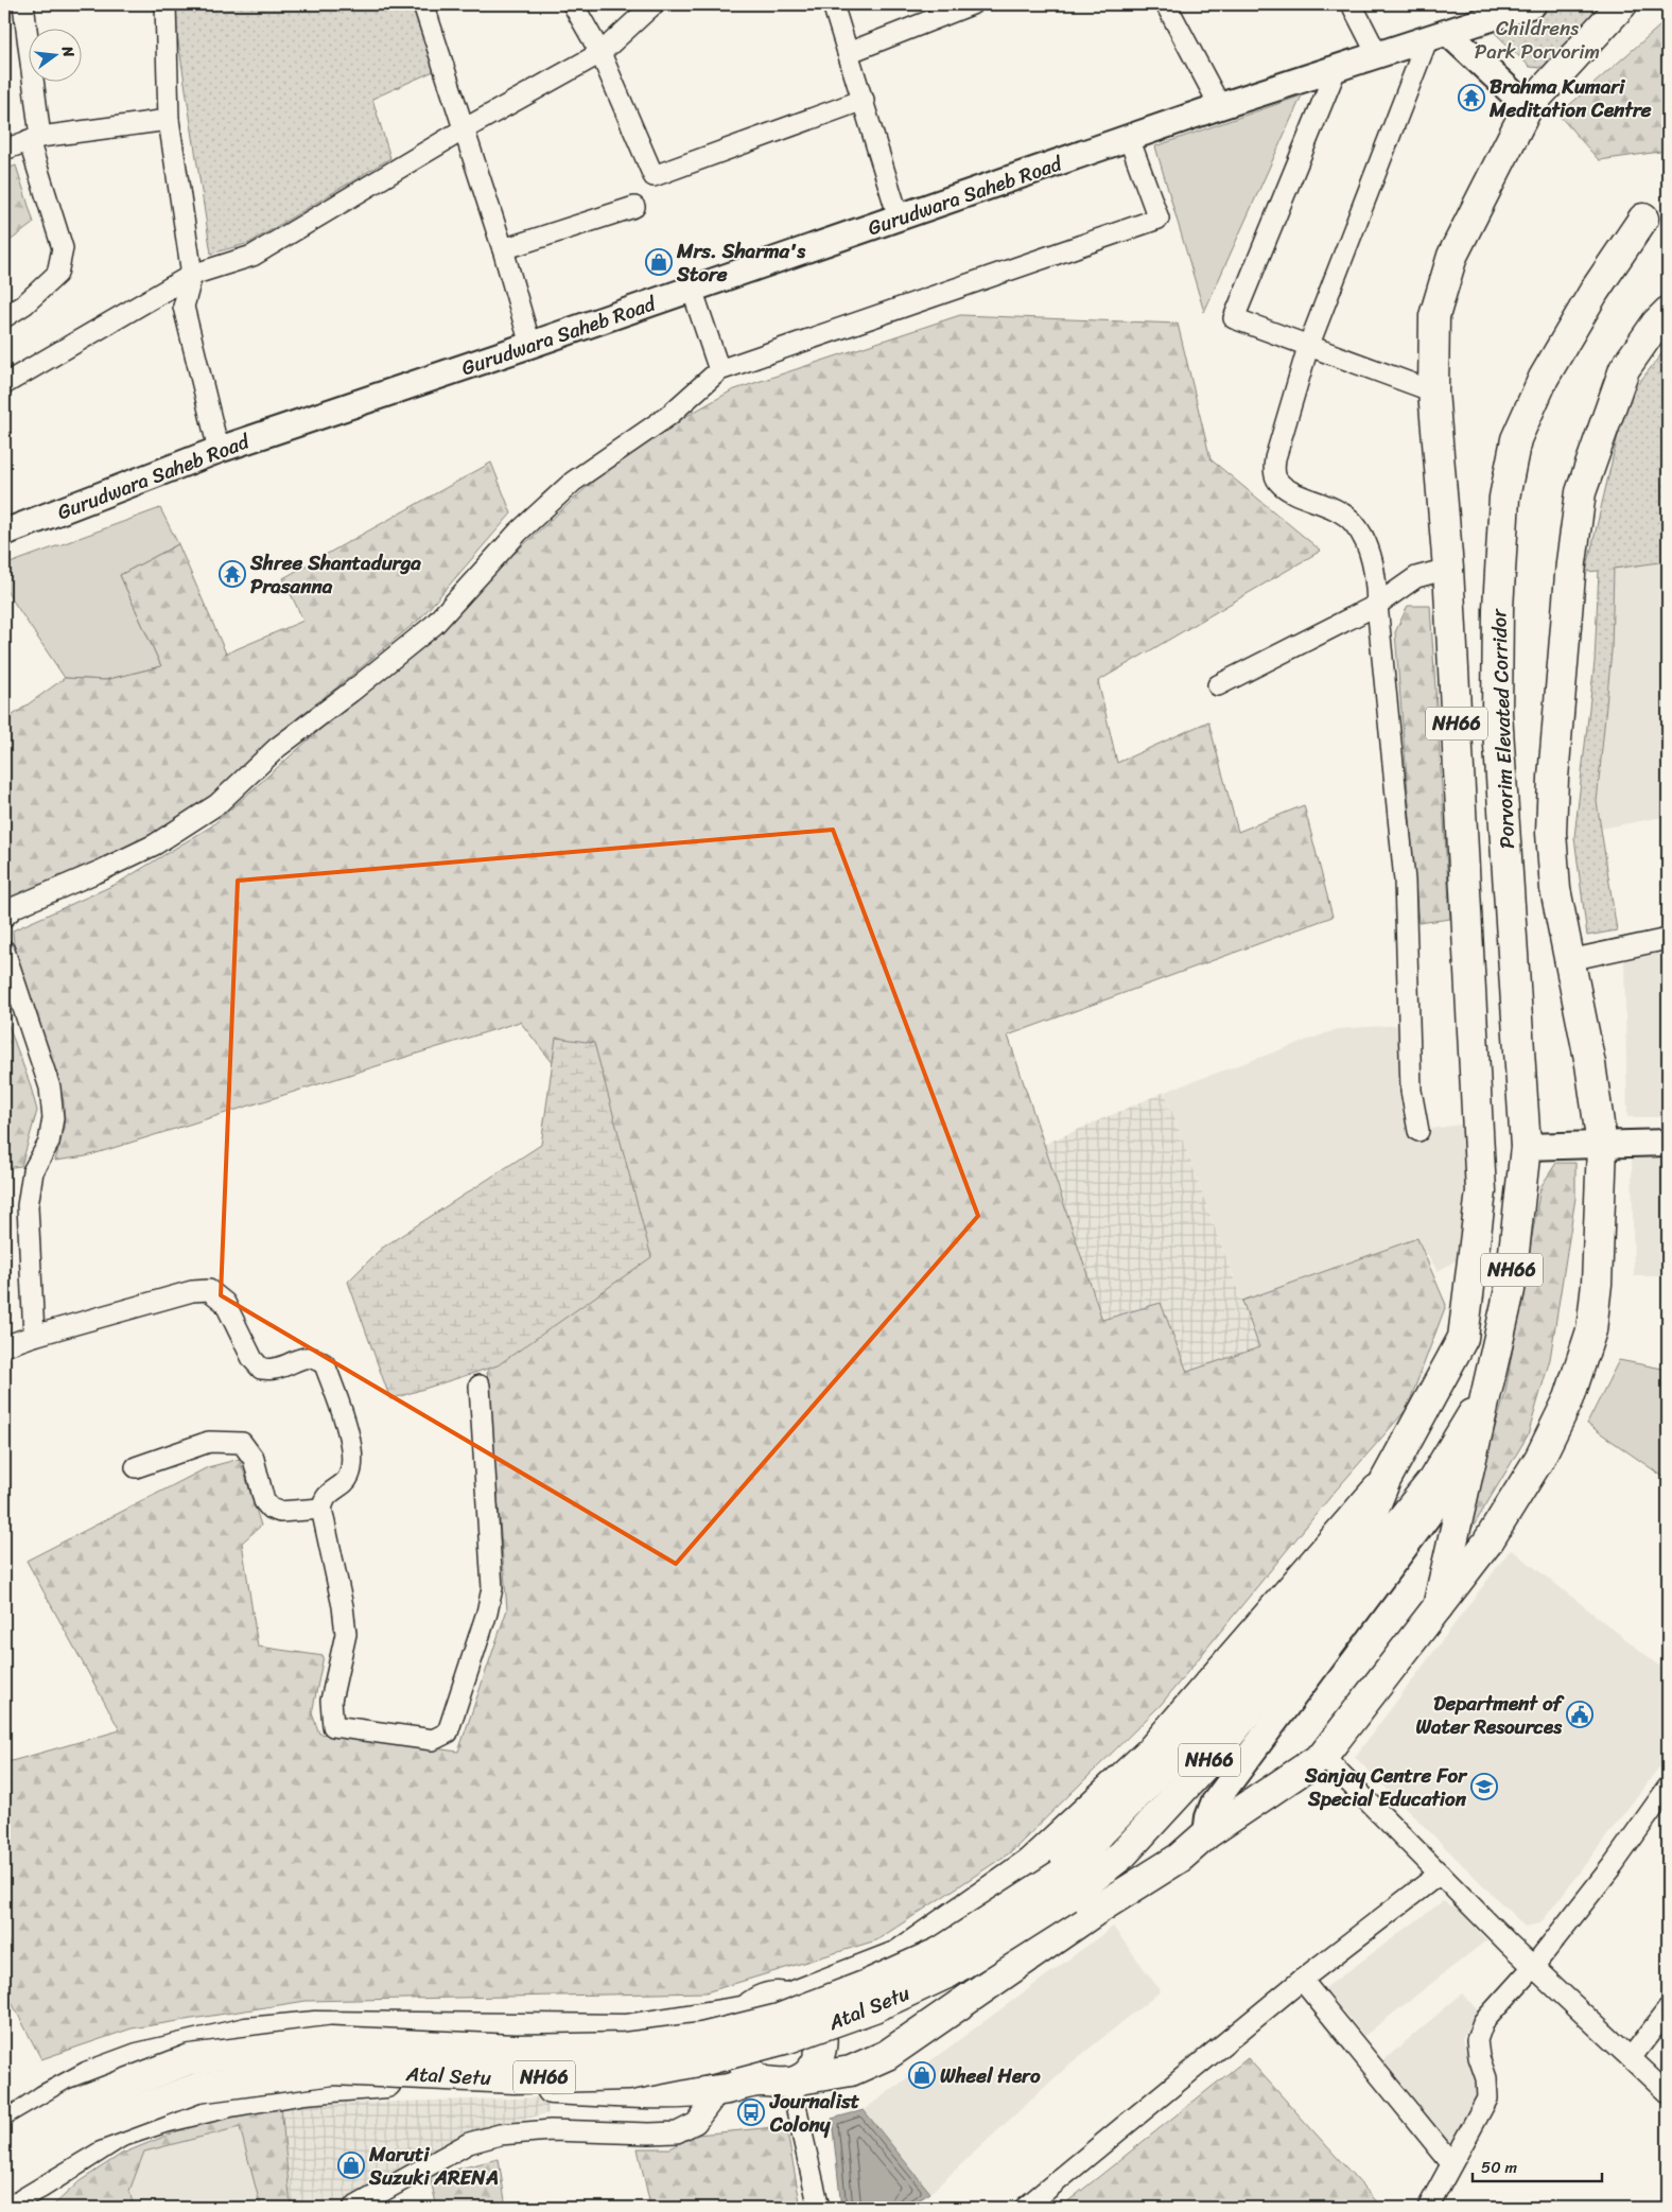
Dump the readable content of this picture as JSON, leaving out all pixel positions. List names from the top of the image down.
{
  "streets": {
    "main road": ["NH66", "Porvorim Elevated Corridor", "Atal Setu"],
    "street": ["Gurudwara Saheb Road"]
  },
  "crossings": [
    ["NH66", "Porvorim Elevated Corridor"],
    ["NH66", "Atal Setu"]
  ],
  "parks": ["Childrens Park Porvorim"],
  "places": {
    "temple": ["Brahma Kumari Meditation Centre", "Shree Shantadurga Prasanna"],
    "shop": ["Mrs. Sharma's Store", "Wheel Hero", "Maruti Suzuki ARENA"],
    "public building": ["Department of Water Resources"],
    "school or university": ["Sanjay Centre For Special Education"],
    "bus stop": ["Journalist Colony"]
  },
  "scale_bar": "50 m",
  "north": "right"
}
